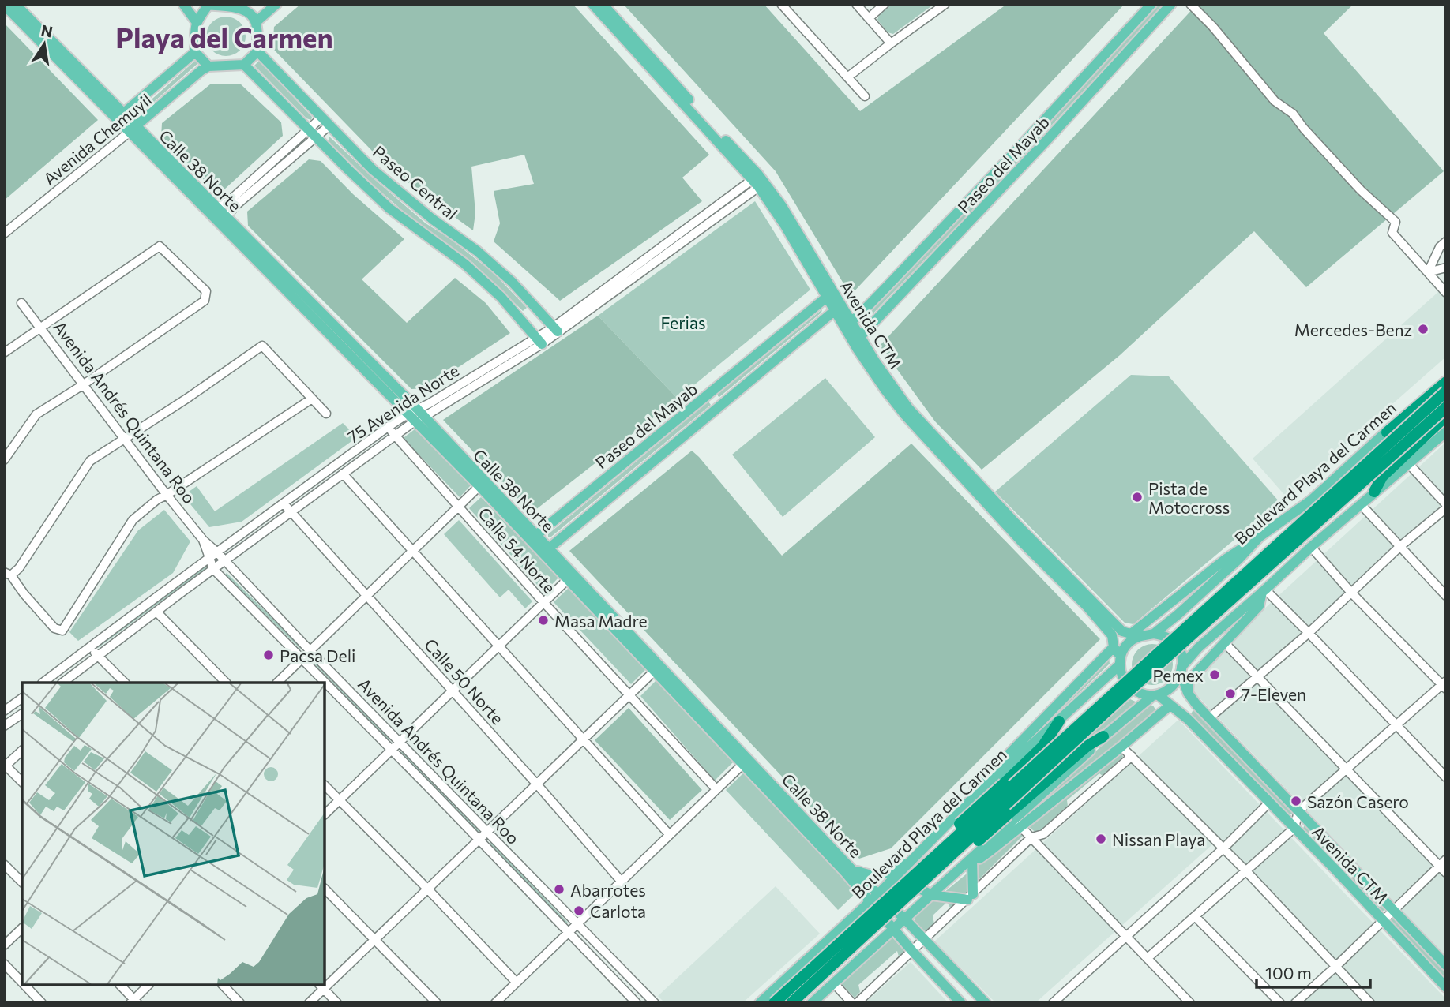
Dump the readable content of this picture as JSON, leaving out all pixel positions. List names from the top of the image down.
{
  "streets": {
    "main road": [
      "Avenida Chemuyil",
      "Paseo del Mayab",
      "Calle 38 Norte",
      "Paseo Central",
      "Avenida CTM",
      "Boulevard Playa del Carmen"
    ],
    "street": [
      "75 Avenida Norte",
      "Avenida Andrés Quintana Roo",
      "Calle 54 Norte",
      "Calle 50 Norte"
    ]
  },
  "crossings": [
    ["Avenida Chemuyil", "Calle 38 Norte"],
    ["Avenida Chemuyil", "Paseo Central"],
    ["Paseo del Mayab", "Calle 38 Norte"],
    ["Paseo del Mayab", "Avenida CTM"],
    ["Calle 38 Norte", "75 Avenida Norte"],
    ["Calle 38 Norte", "Boulevard Playa del Carmen"],
    ["Paseo Central", "75 Avenida Norte"],
    ["Avenida CTM", "75 Avenida Norte"],
    ["Avenida CTM", "Boulevard Playa del Carmen"],
    ["75 Avenida Norte", "Avenida Andrés Quintana Roo"],
    ["75 Avenida Norte", "Calle 54 Norte"],
    ["75 Avenida Norte", "Calle 50 Norte"]
  ],
  "districts": ["Playa del Carmen"],
  "parks": ["Ferias"],
  "places": [
    "Mercedes-Benz",
    "Pista de Motocross",
    "Masa Madre",
    "Pacsa Deli",
    "Pemex",
    "7-Eleven",
    "Sazón Casero",
    "Nissan Playa",
    "Abarrotes",
    "Carlota"
  ],
  "scale_bar": "100 m",
  "north": "top"
}
